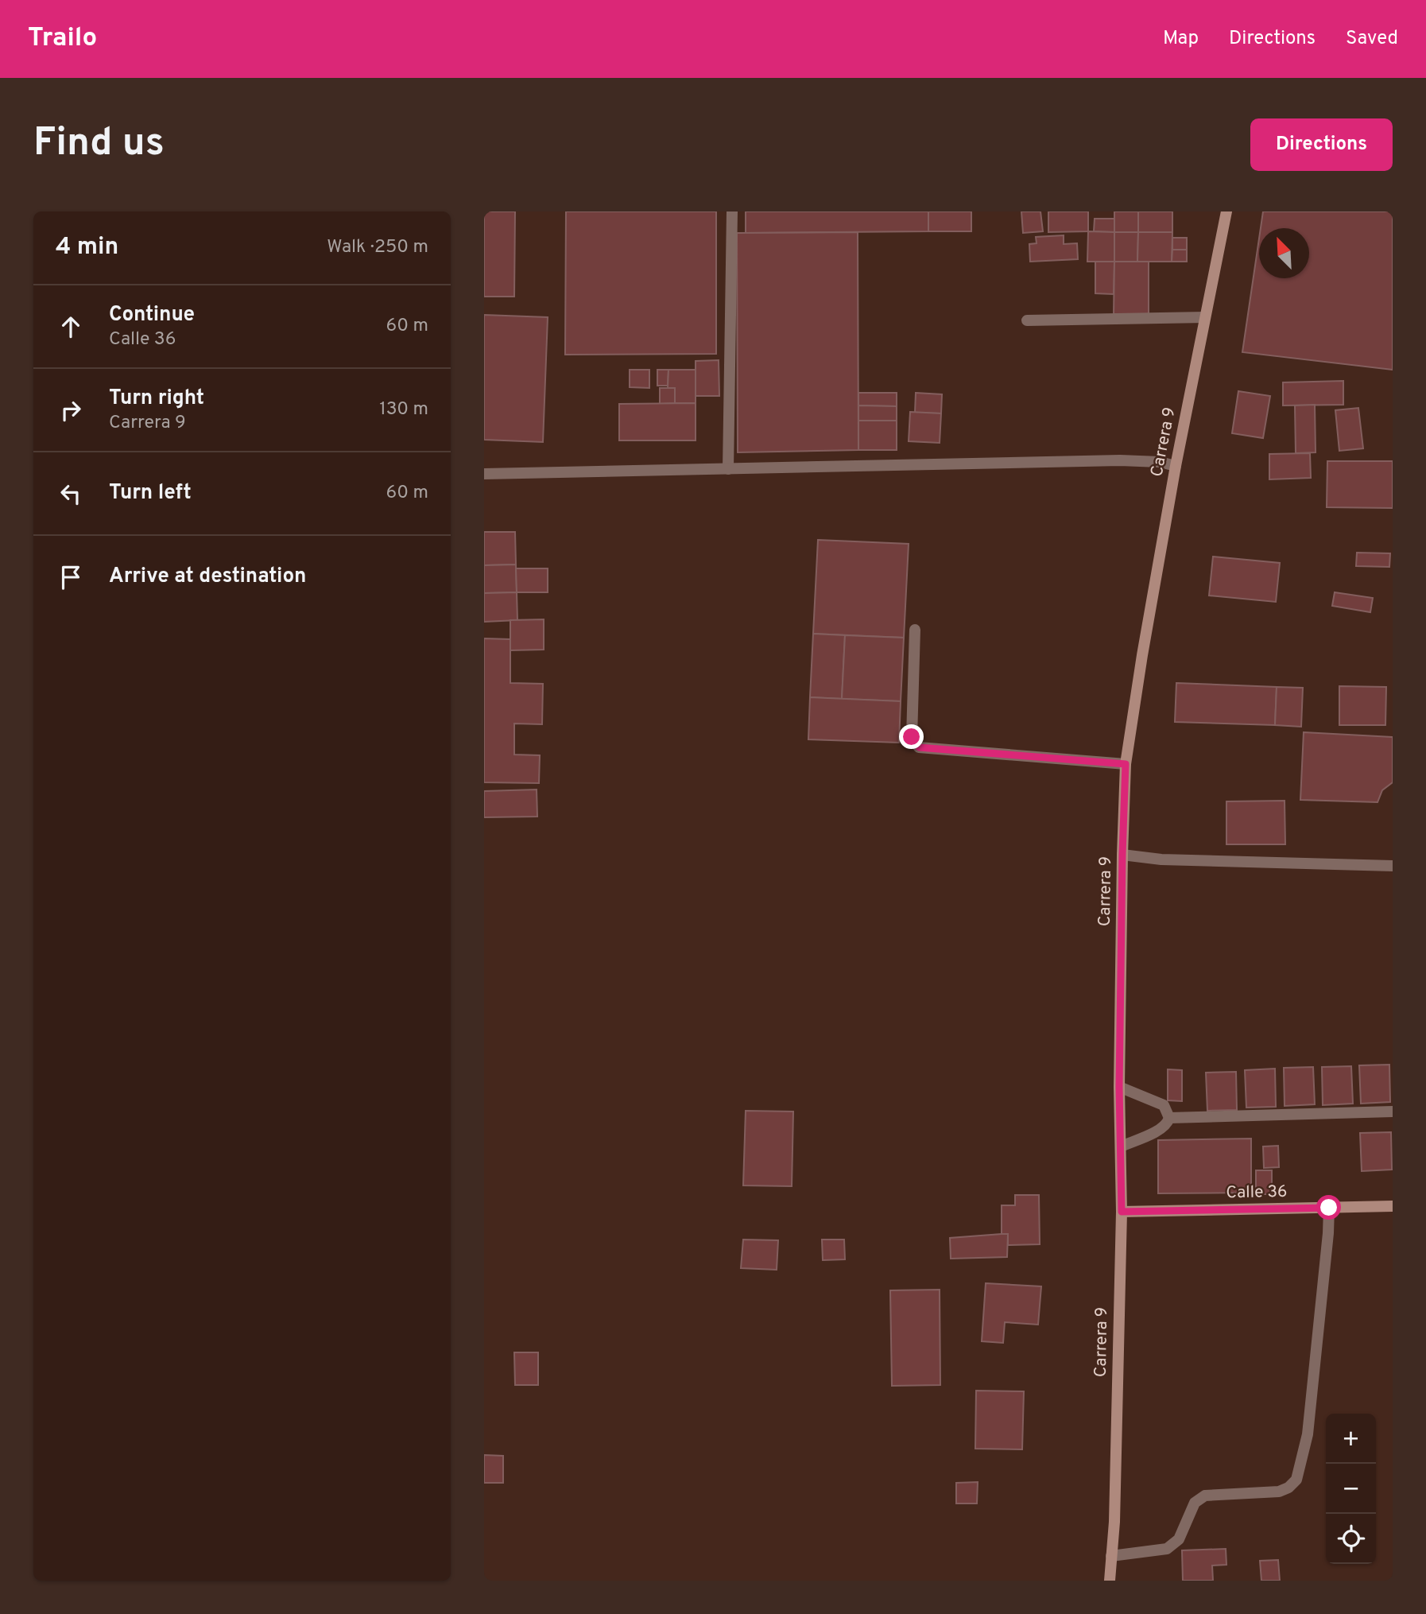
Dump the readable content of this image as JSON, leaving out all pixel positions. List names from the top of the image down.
{
  "streets": {
    "main road": ["Carrera 9", "Calle 36"]
  },
  "crossings": [
    ["Carrera 9", "Calle 36"]
  ],
  "north": "top left",
  "page": {
    "header": "Trailo",
    "nav": ["Map", "Directions", "Saved"],
    "buttons": "Directions",
    "title": "Find us",
    "heading": ["4 min", "Walk · 250 m"],
    "list": [
      ["Continue", "Calle 36", "60 m"],
      ["Turn right", "Carrera 9", "130 m"],
      ["Turn left", "60 m"],
      "Arrive at destination"
    ],
    "map_buttons": ["+", "−"]
  }
}
